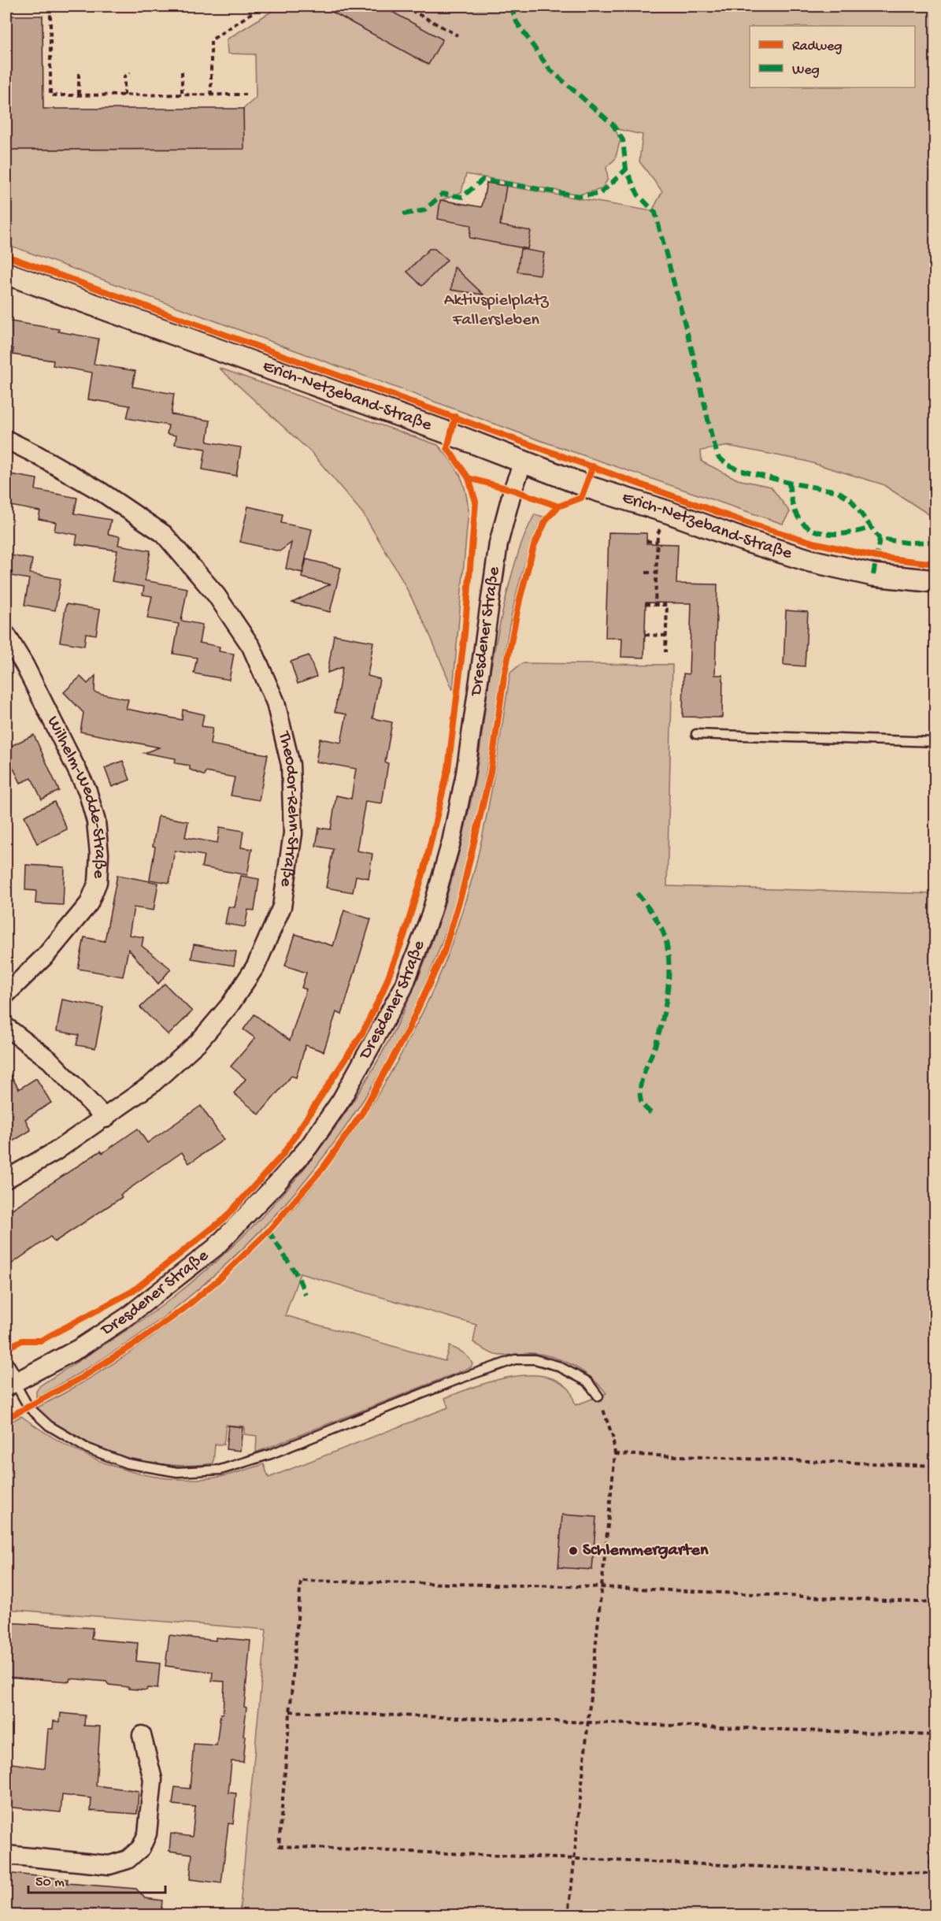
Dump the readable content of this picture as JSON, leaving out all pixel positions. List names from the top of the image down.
{
  "streets": {
    "street": [
      "Erich-Netzeband-Straße",
      "Dresdener Straße",
      "Wilhelm-Wedde-Straße",
      "Theodor-Rehn-Straße"
    ]
  },
  "crossings": [
    ["Erich-Netzeband-Straße", "Dresdener Straße"]
  ],
  "parks": ["Aktivspielplatz Fallersleben"],
  "places": ["Schlemmergarten"],
  "legend": ["Radweg", "Weg"],
  "scale_bar": "50 m"
}
